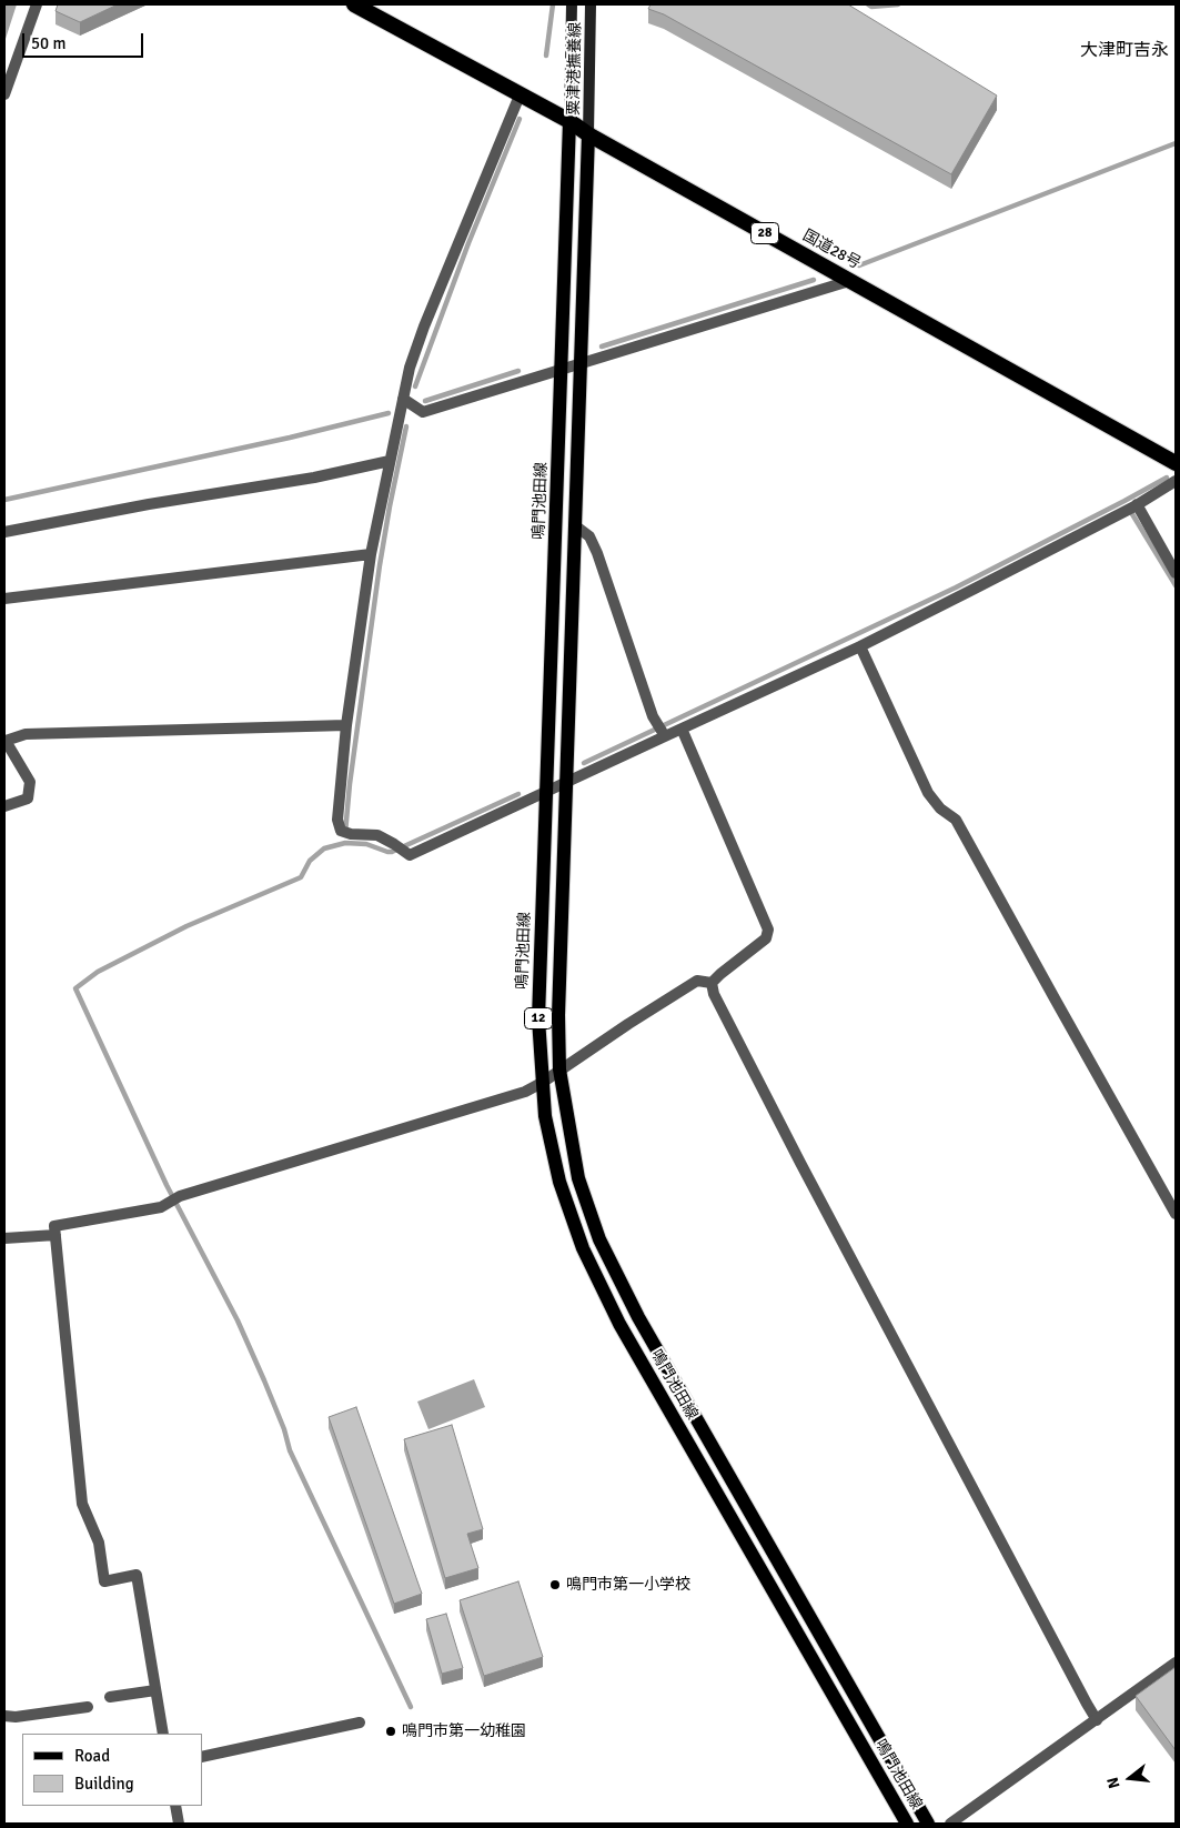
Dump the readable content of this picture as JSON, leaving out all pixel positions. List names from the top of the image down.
{
  "streets": {
    "highway": ["28", "国道28号"],
    "main road": ["粟津港撫養線", "鳴門池田線", "12"]
  },
  "crossings": [
    ["粟津港撫養線", "国道28号"],
    ["粟津港撫養線", "鳴門池田線"],
    ["国道28号", "鳴門池田線"]
  ],
  "districts": ["大津町吉永"],
  "places": ["鳴門市第一小学校", "鳴門市第一幼稚園"],
  "legend": ["Road", "Building"],
  "scale_bar": "50 m",
  "north": "left"
}
